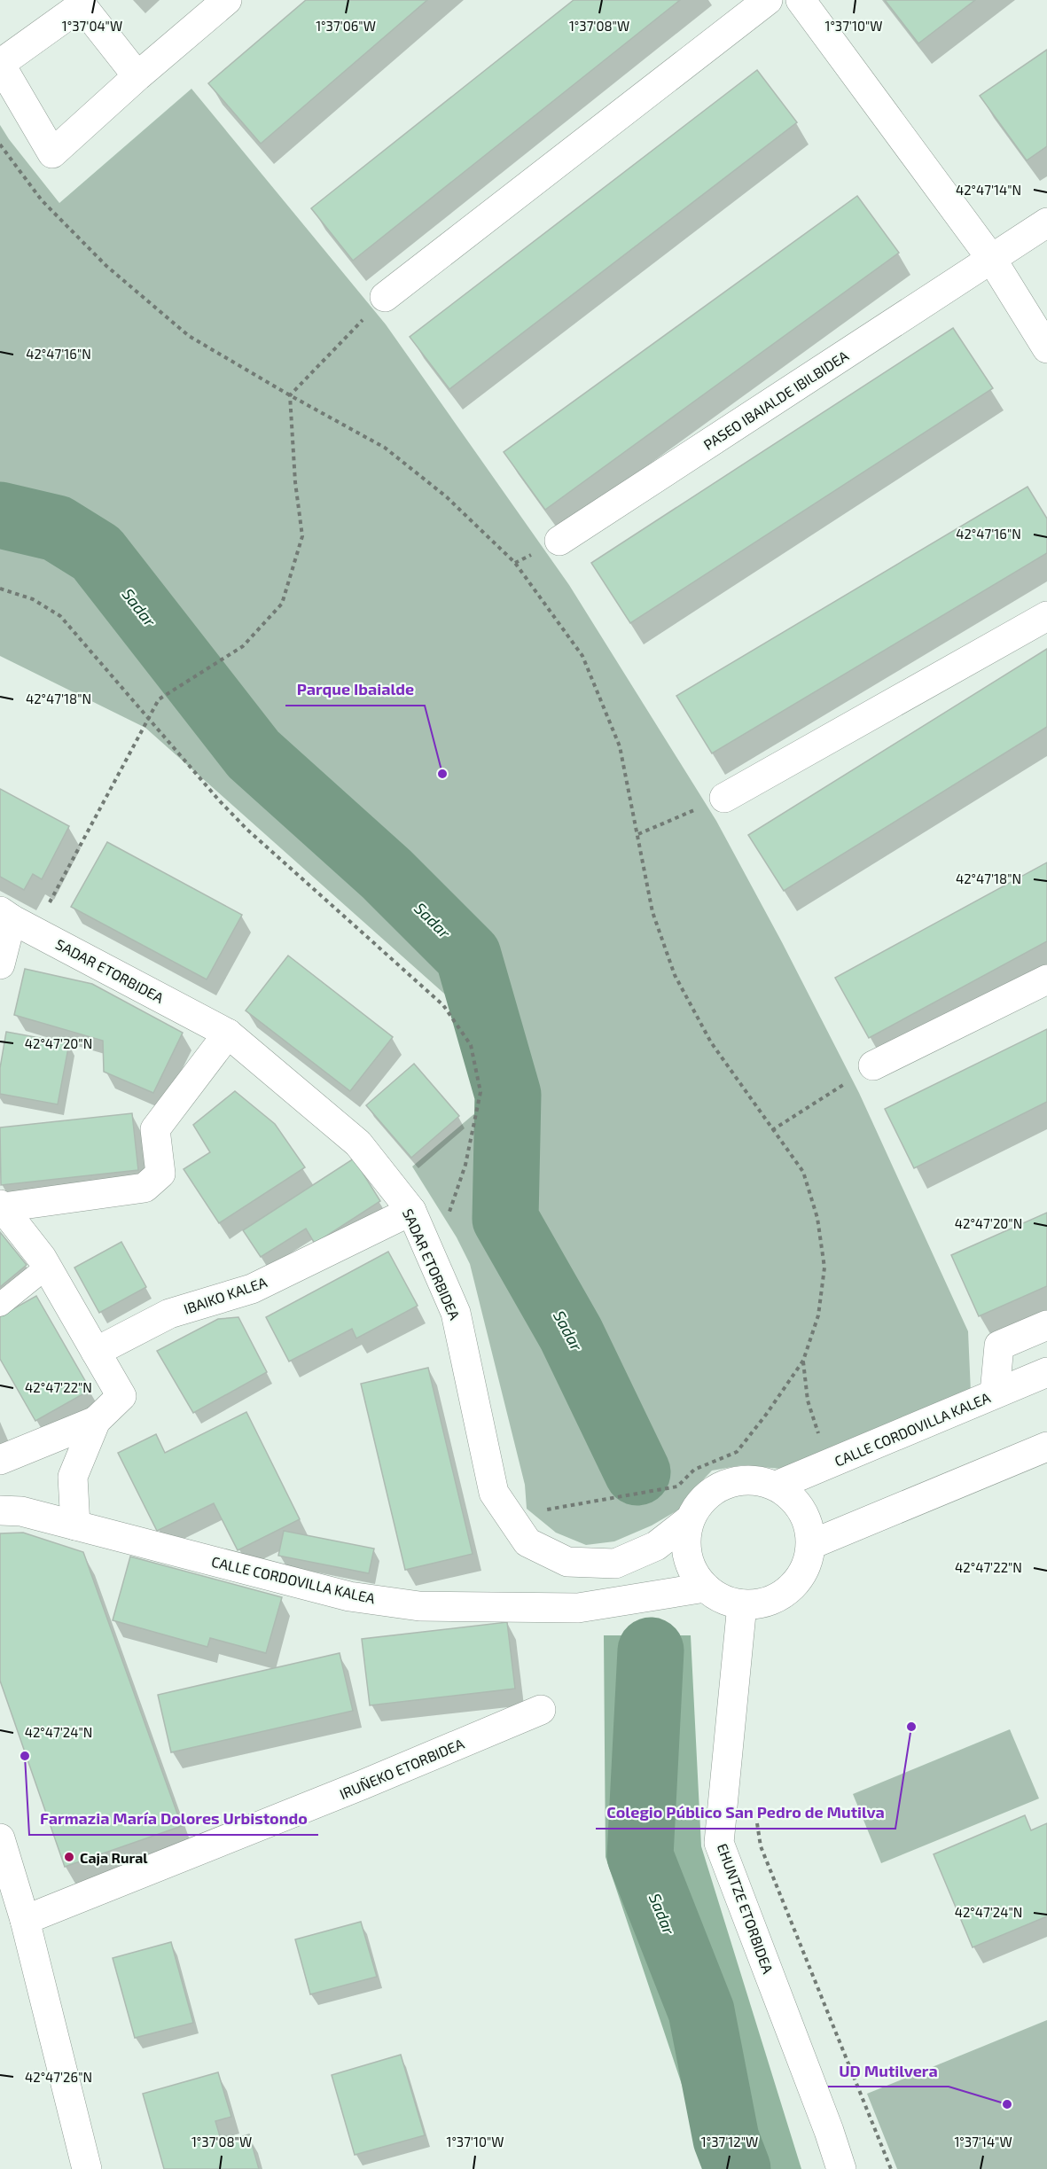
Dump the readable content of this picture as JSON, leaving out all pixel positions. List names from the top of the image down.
{
  "streets": {
    "street": [
      "PASEO IBAIALDE IBILBIDEA",
      "SADAR ETORBIDEA",
      "IBAIKO KALEA",
      "CALLE CORDOVILLA KALEA",
      "IRUÑEKO ETORBIDEA",
      "EHUNTZE ETORBIDEA"
    ]
  },
  "crossings": [
    ["SADAR ETORBIDEA", "IBAIKO KALEA"],
    ["SADAR ETORBIDEA", "CALLE CORDOVILLA KALEA"],
    ["SADAR ETORBIDEA", "EHUNTZE ETORBIDEA"],
    ["CALLE CORDOVILLA KALEA", "EHUNTZE ETORBIDEA"]
  ],
  "water": ["Sadar"],
  "places": [
    "Parque Ibaialde",
    "Colegio Público San Pedro de Mutilva",
    "Farmazia María Dolores Urbistondo",
    "Caja Rural",
    "UD Mutilvera"
  ],
  "coordinates": [
    "1°37'04\"W",
    "1°37'06\"W",
    "1°37'08\"W",
    "1°37'10\"W",
    "42°47'14\"N",
    "42°47'16\"N",
    "42°47'18\"N",
    "42°47'20\"N",
    "42°47'22\"N",
    "42°47'24\"N",
    "42°47'26\"N",
    "1°37'12\"W",
    "1°37'14\"W"
  ]
}
